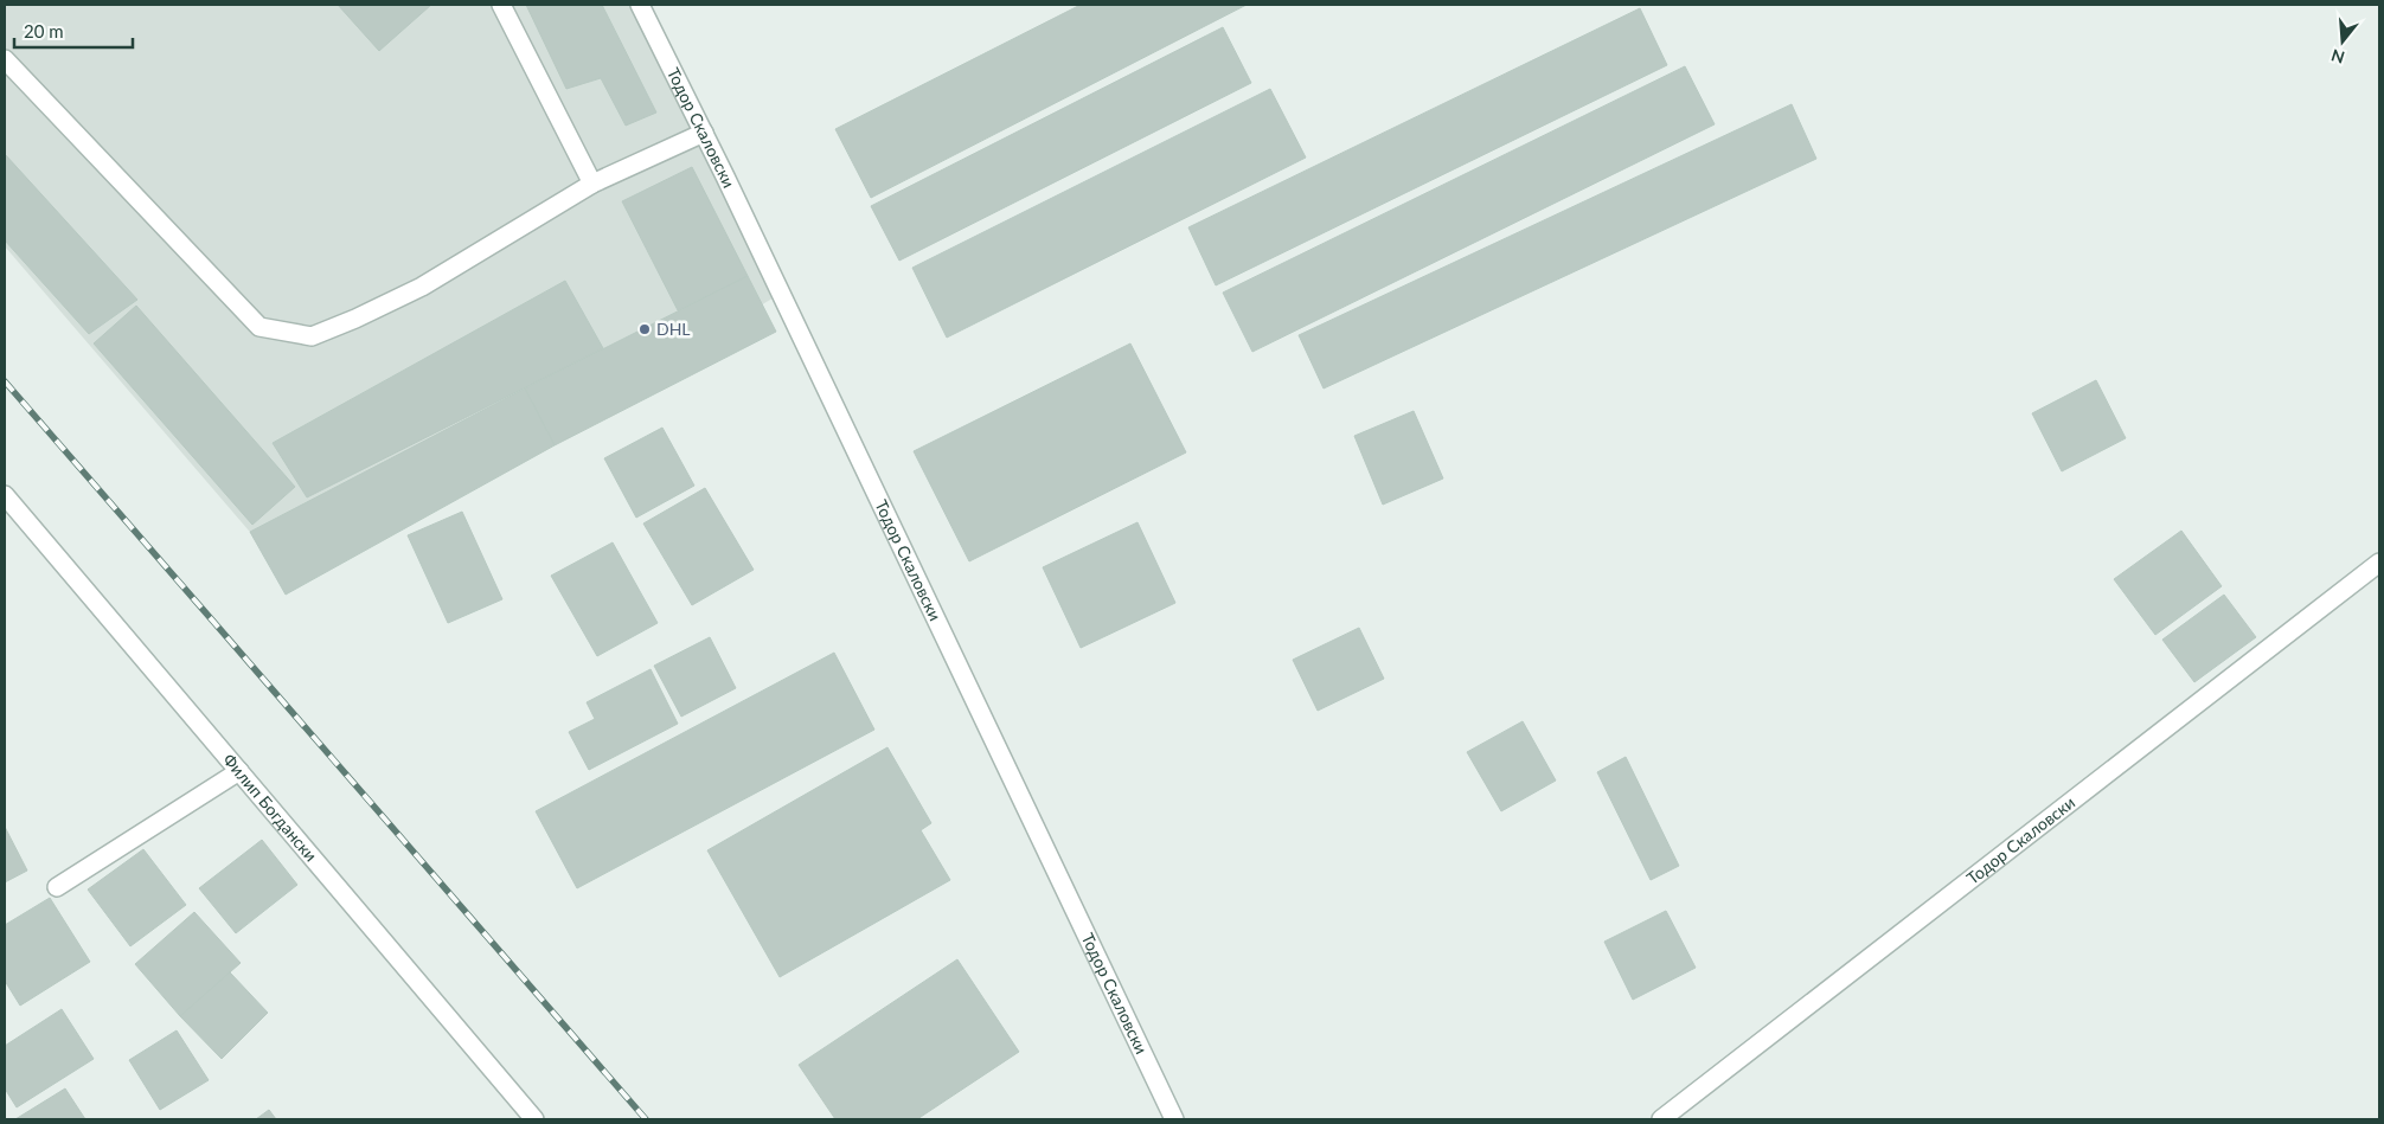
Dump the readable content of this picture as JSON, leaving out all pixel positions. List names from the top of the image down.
{
  "streets": {
    "street": ["Тодор Скаловски", "Филип Богдански"]
  },
  "places": ["DHL"],
  "scale_bar": "20 m",
  "north": "bottom"
}
